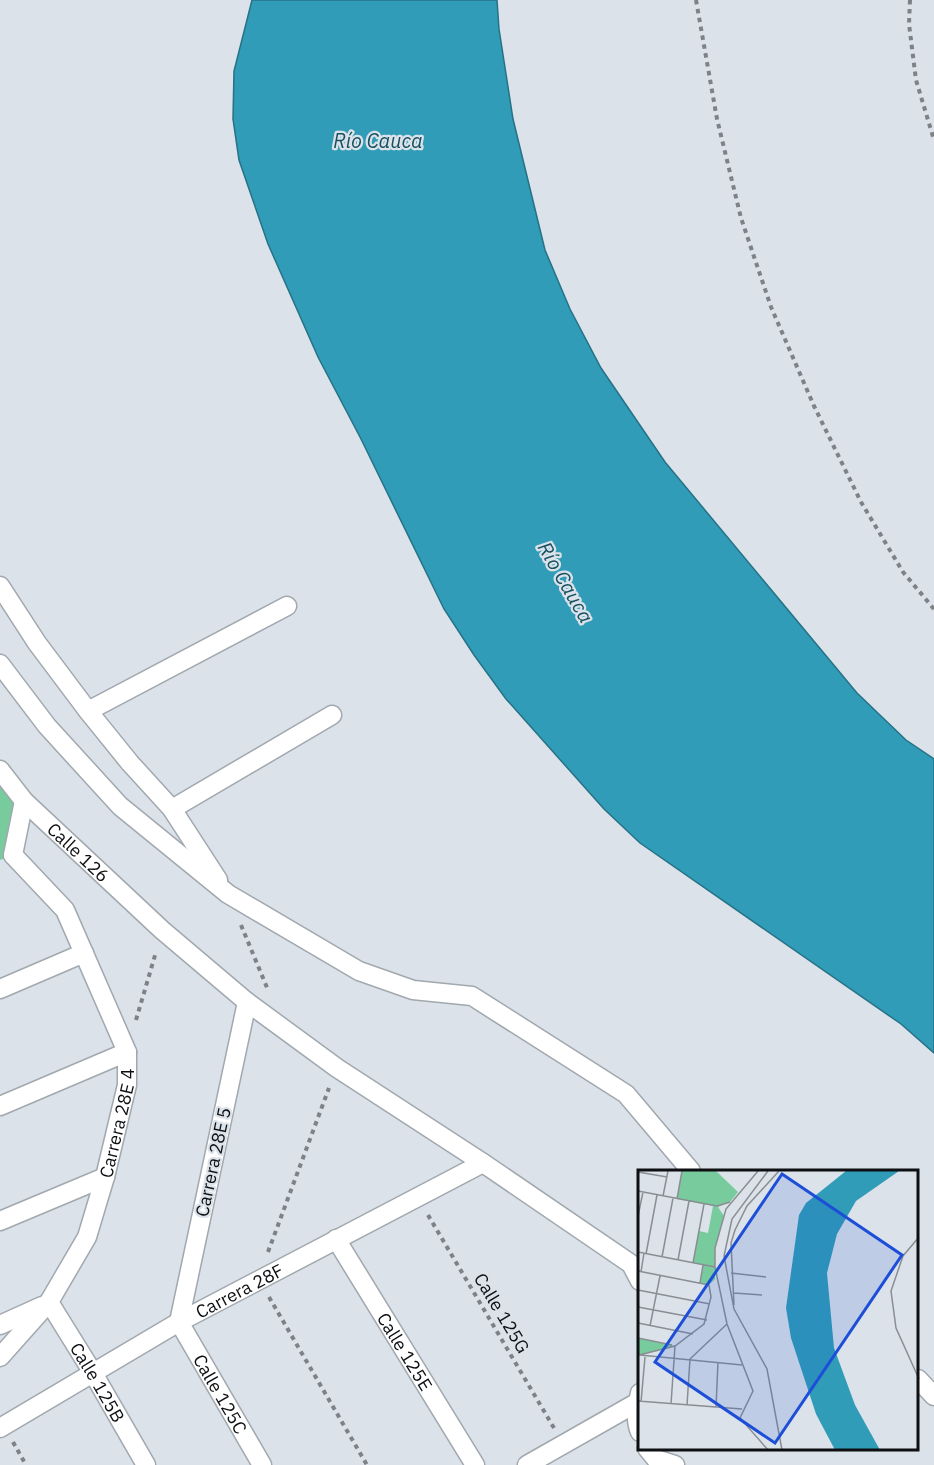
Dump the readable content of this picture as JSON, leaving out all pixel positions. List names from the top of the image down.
{
  "streets": {
    "street": [
      "Calle 126",
      "Carrera 28E 4",
      "Carrera 28E 5",
      "Carrera 28F",
      "Calle 125E",
      "Calle 125B",
      "Calle 125C"
    ],
    "path": ["Calle 125G"]
  },
  "crossings": [
    ["Calle 126", "Carrera 28E 5"],
    ["Calle 126", "Carrera 28F"],
    ["Carrera 28E 4", "Calle 125B"],
    ["Carrera 28E 5", "Carrera 28F"],
    ["Carrera 28E 5", "Calle 125C"],
    ["Carrera 28F", "Calle 125G"],
    ["Carrera 28F", "Calle 125E"],
    ["Carrera 28F", "Calle 125B"],
    ["Carrera 28F", "Calle 125C"]
  ],
  "water": ["Río Cauca"]
}
